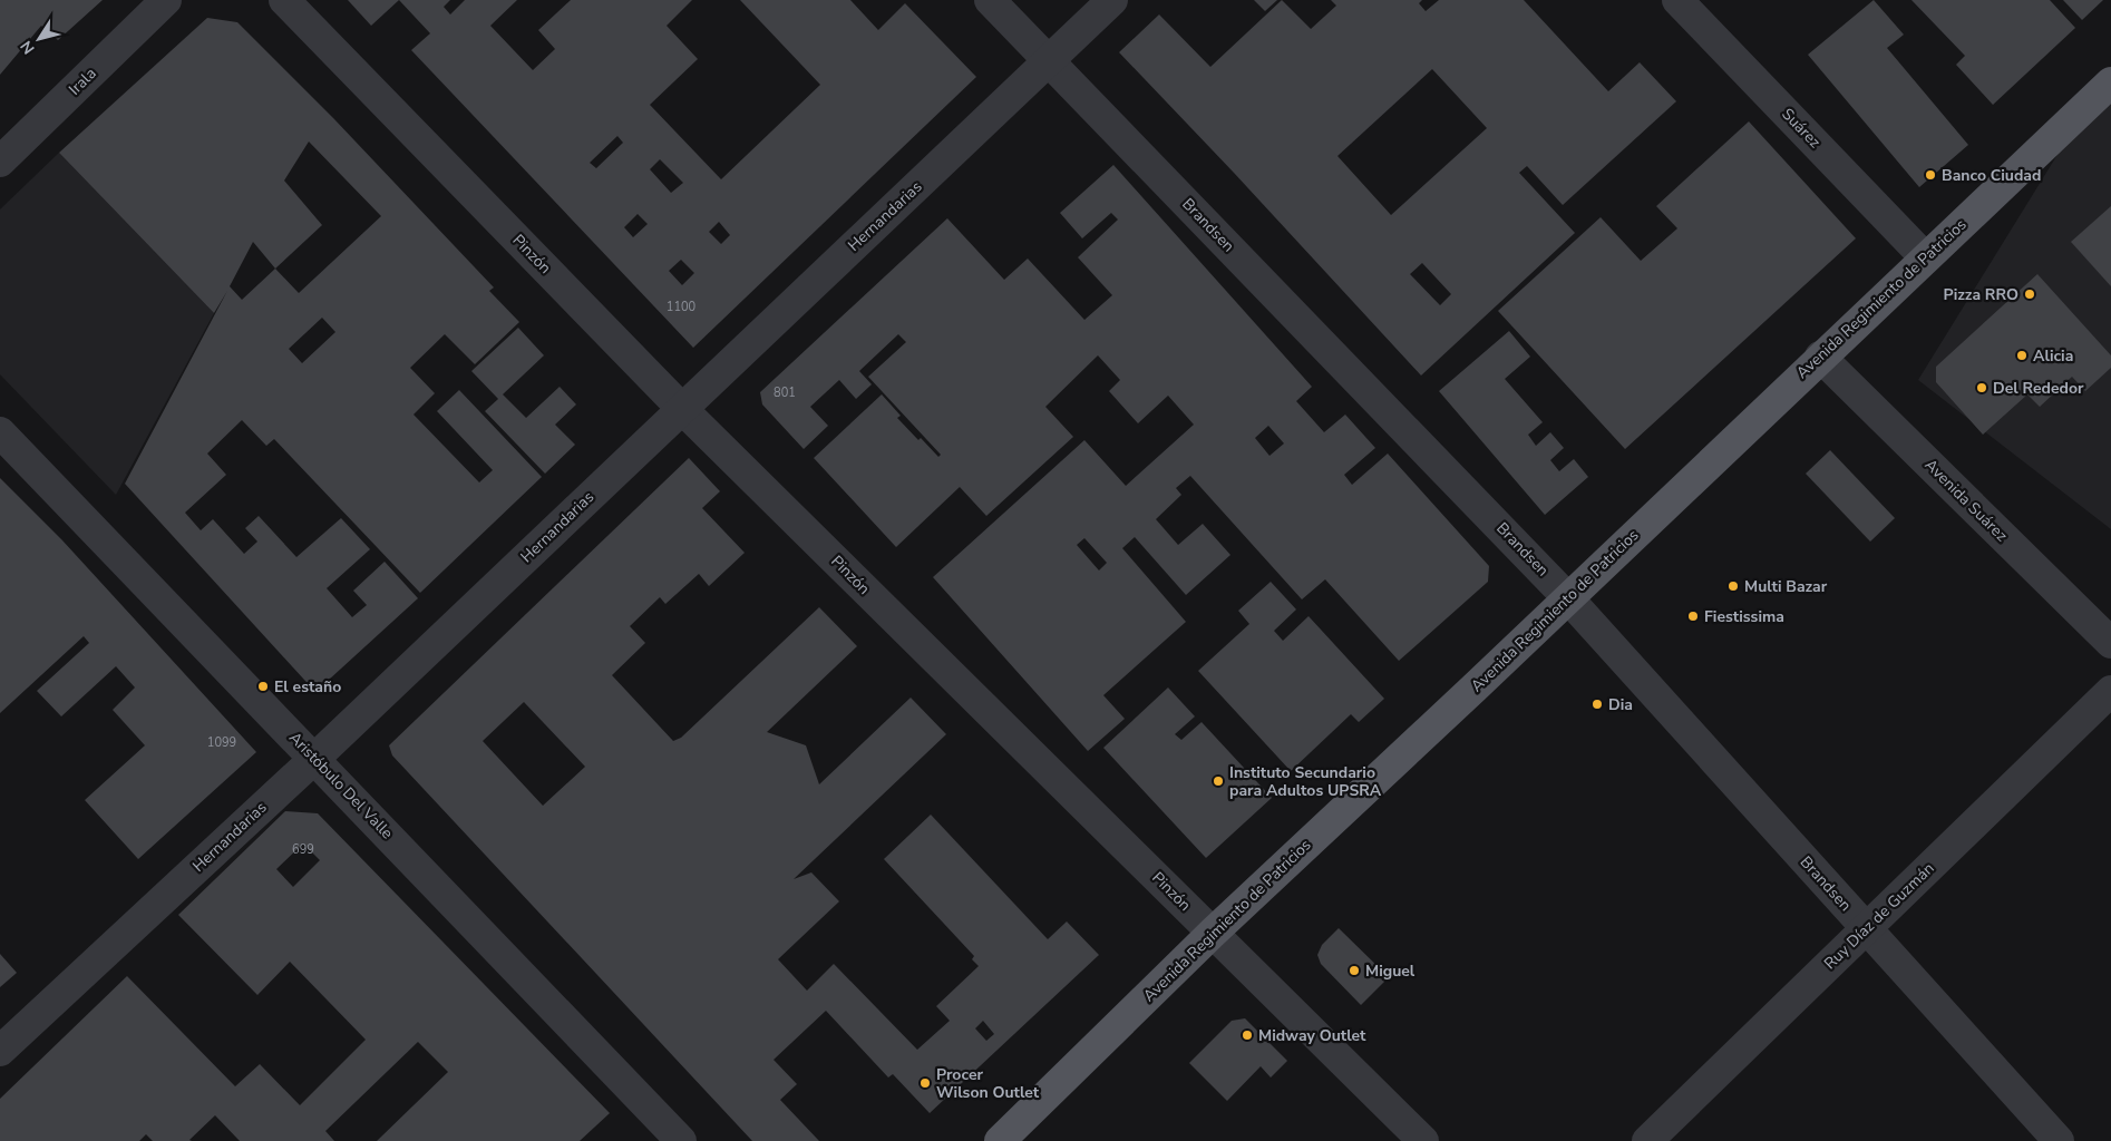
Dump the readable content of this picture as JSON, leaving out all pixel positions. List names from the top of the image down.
{
  "streets": {
    "main road": ["Avenida Regimiento de Patricios"],
    "street": [
      "Irala",
      "Suárez",
      "Hernandarias",
      "Brandsen",
      "Pinzón",
      "Avenida Suárez",
      "Aristóbulo Del Valle",
      "Ruy Díaz de Guzmán"
    ]
  },
  "crossings": [
    ["Suárez", "Avenida Regimiento de Patricios"],
    ["Hernandarias", "Brandsen"],
    ["Hernandarias", "Pinzón"],
    ["Hernandarias", "Aristóbulo Del Valle"],
    ["Brandsen", "Avenida Regimiento de Patricios"],
    ["Brandsen", "Ruy Díaz de Guzmán"],
    ["Pinzón", "Avenida Regimiento de Patricios"],
    ["Avenida Regimiento de Patricios", "Avenida Suárez"]
  ],
  "places": [
    "Banco Ciudad",
    "Pizza RRO",
    "Alicia",
    "Del Rededor",
    "Multi Bazar",
    "Fiestissima",
    "El estaño",
    "Dia",
    "Instituto Secundario para Adultos UPSRA",
    "Miguel",
    "Midway Outlet",
    "Procer Wilson Outlet"
  ],
  "house_numbers": [
    "1100",
    "801",
    "1099",
    "699"
  ],
  "north": "bottom left"
}
